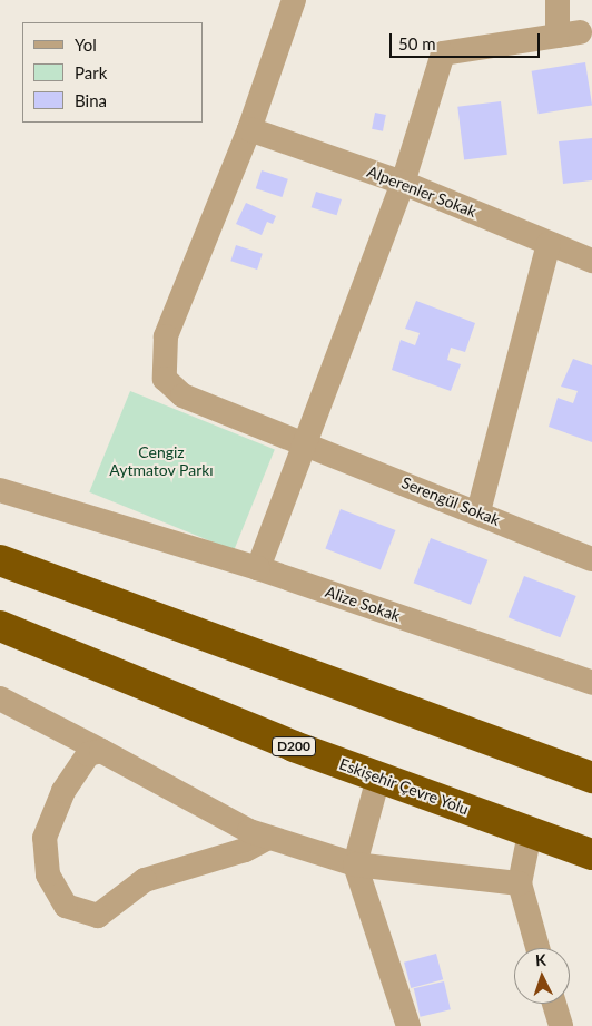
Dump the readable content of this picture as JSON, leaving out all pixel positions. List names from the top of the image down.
{
  "streets": {
    "highway": ["D200", "Eskişehir Çevre Yolu"],
    "street": ["Alperenler Sokak", "Serengül Sokak", "Alize Sokak"]
  },
  "crossings": [
    ["Alperenler Sokak", "Serengül Sokak"]
  ],
  "parks": ["Cengiz Aytmatov Parkı"],
  "legend": ["Yol", "Park", "Bina"],
  "scale_bar": "50 m",
  "north": "top"
}
